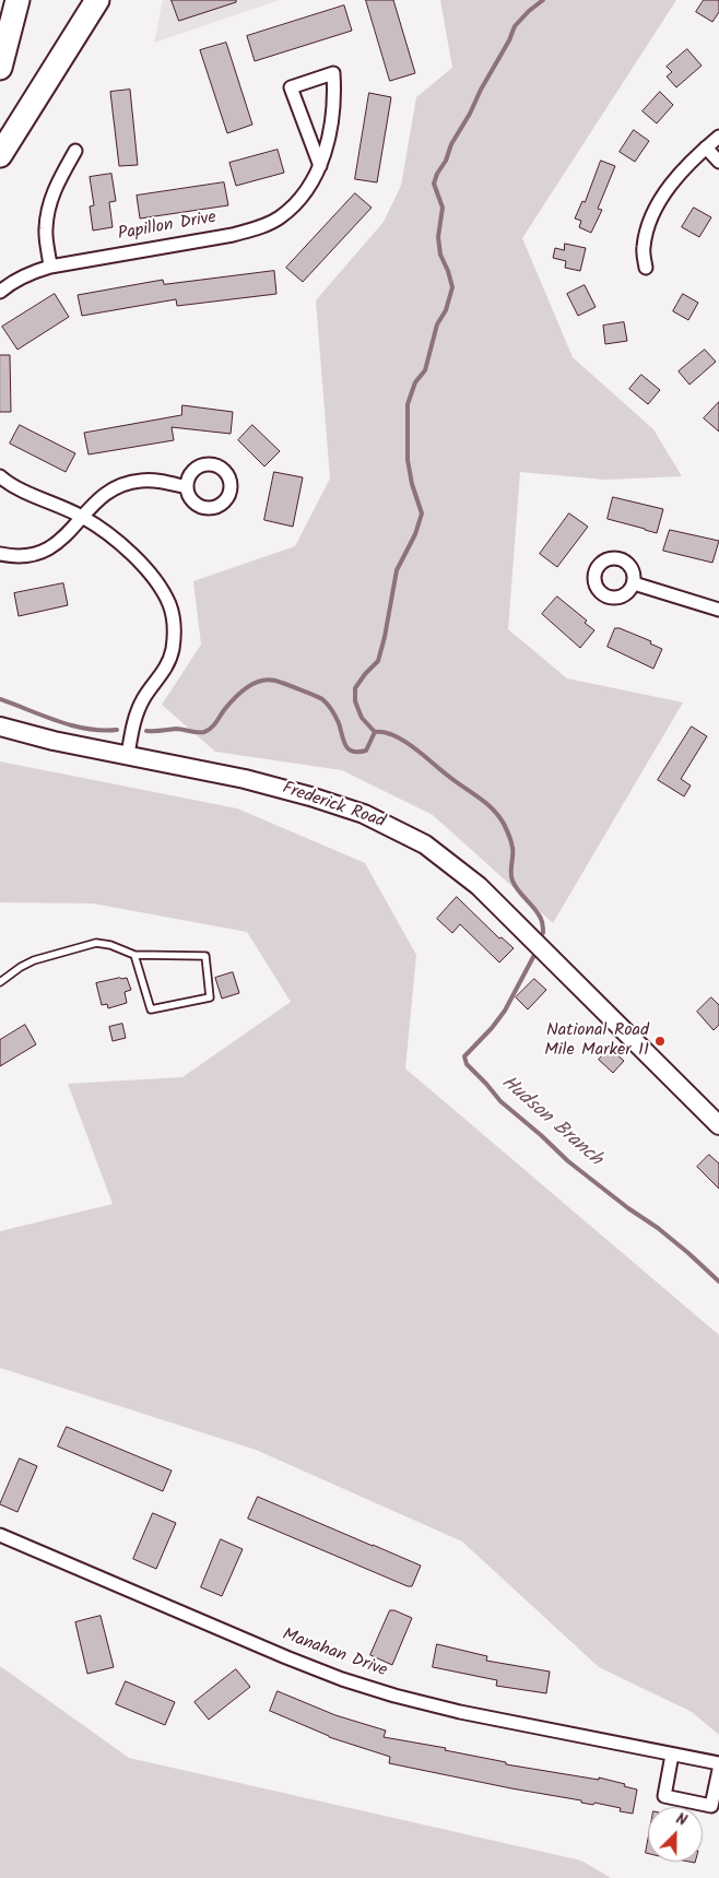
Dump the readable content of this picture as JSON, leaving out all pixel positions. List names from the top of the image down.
{
  "streets": {
    "main road": ["Frederick Road"],
    "street": ["Papillon Drive", "Manahan Drive"]
  },
  "water": ["Hudson Branch"],
  "places": ["National Road Mile Marker 11"],
  "north": "top right"
}
